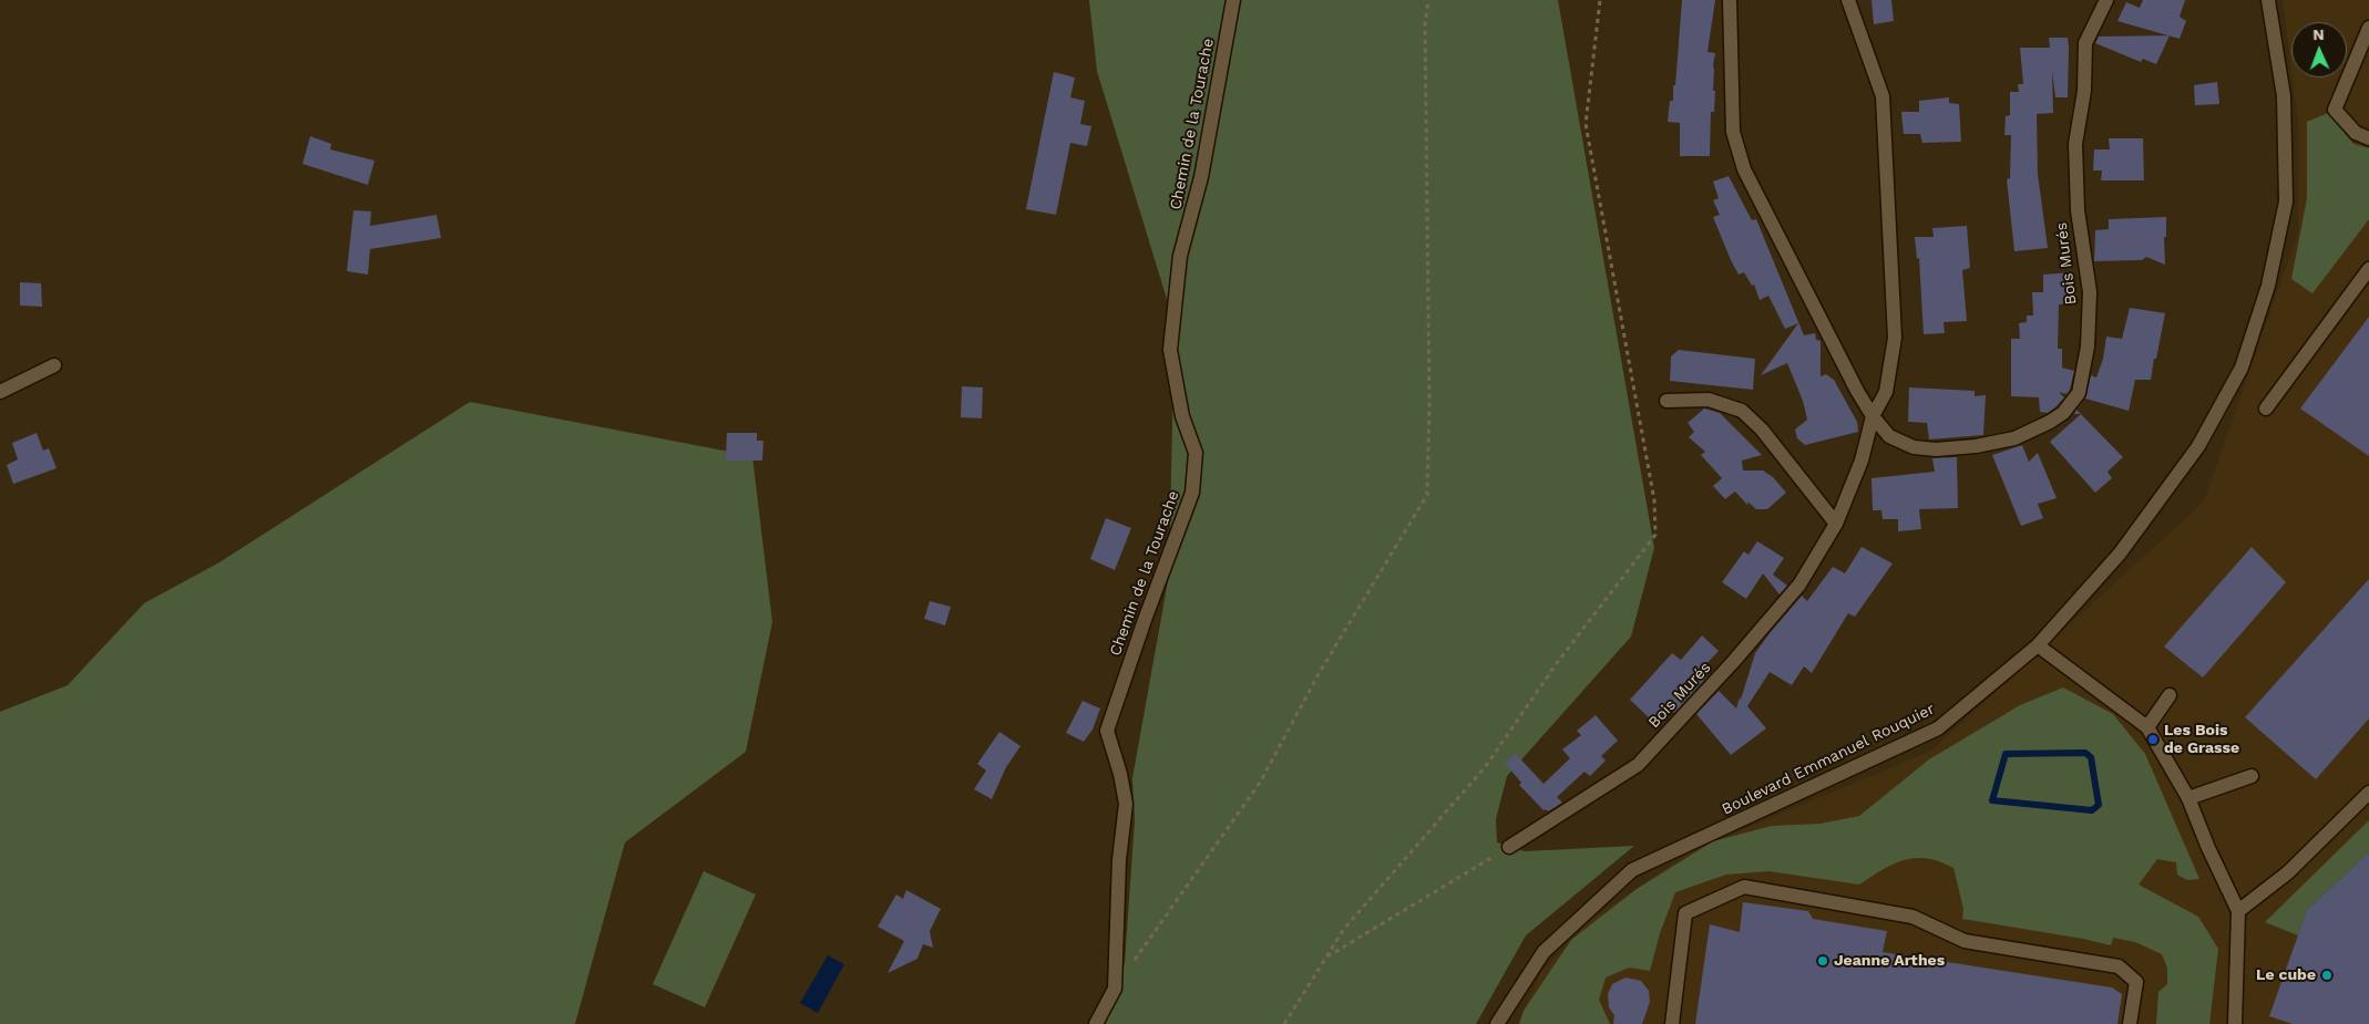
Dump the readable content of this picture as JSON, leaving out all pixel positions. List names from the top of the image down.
{
  "streets": {
    "street": ["Chemin de la Tourache", "Bois Murés", "Boulevard Emmanuel Rouquier"]
  },
  "places": ["Les Bois de Grasse", "Jeanne Arthes", "Le cube"],
  "north": "top"
}
